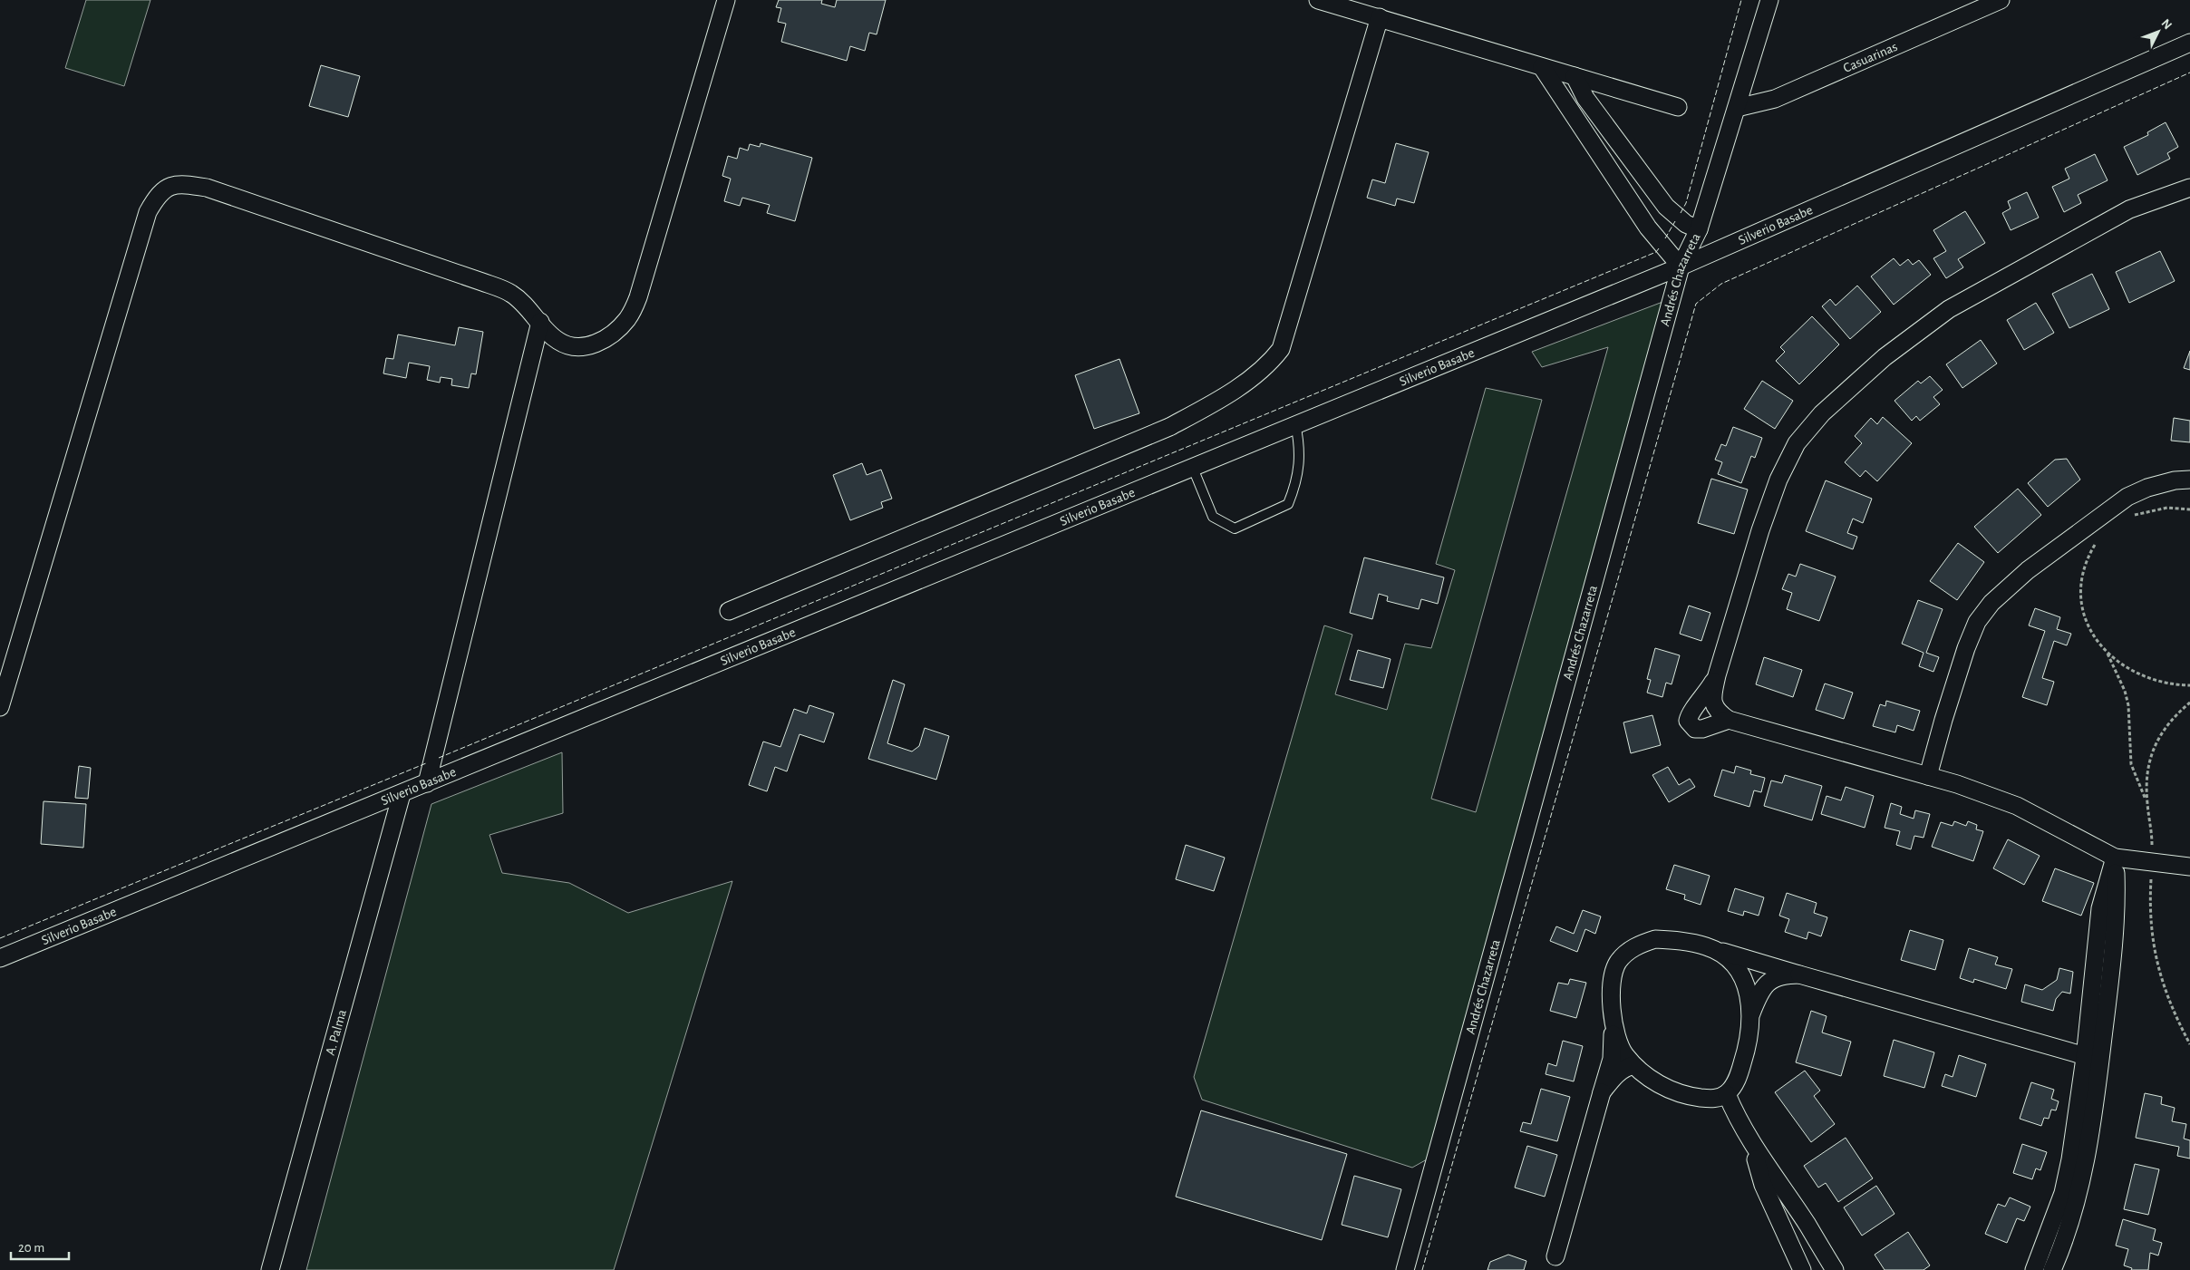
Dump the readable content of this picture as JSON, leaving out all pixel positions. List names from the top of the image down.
{
  "streets": {
    "street": [
      "Casuarinas",
      "Silverio Basabe",
      "Andrés Chazarreta",
      "A. Palma"
    ]
  },
  "crossings": [
    ["Casuarinas", "Andrés Chazarreta"],
    ["Silverio Basabe", "Andrés Chazarreta"],
    ["Silverio Basabe", "A. Palma"]
  ],
  "scale_bar": "20 m",
  "north": "top right"
}
